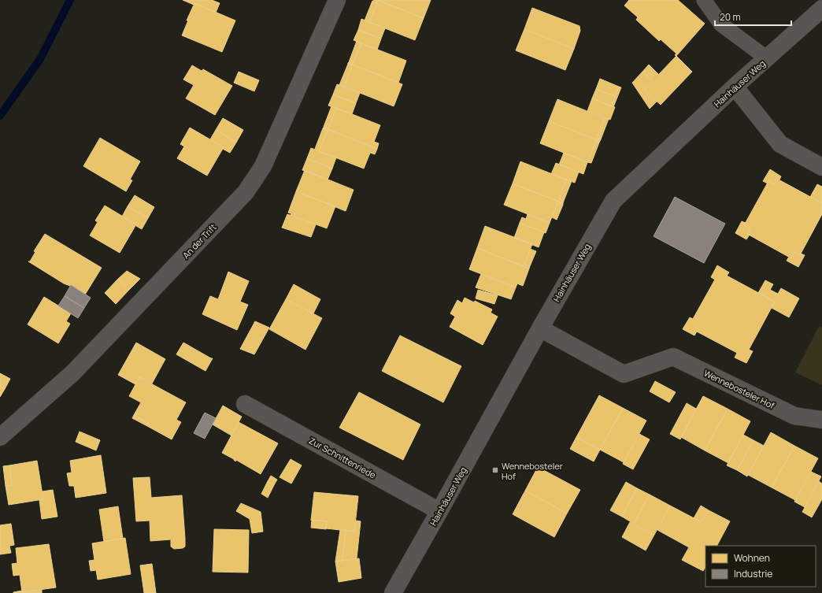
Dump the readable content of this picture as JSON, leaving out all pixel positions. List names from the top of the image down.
{
  "streets": {
    "street": [
      "Hainhäuser Weg",
      "An der Trift",
      "Wennebosteler Hof",
      "Zur Schnittenriede"
    ]
  },
  "crossings": [
    ["Hainhäuser Weg", "Wennebosteler Hof"],
    ["Hainhäuser Weg", "Zur Schnittenriede"]
  ],
  "places": {
    "transit": ["Wennebosteler Hof"]
  },
  "legend": ["Wohnen", "Industrie"],
  "scale_bar": "20 m"
}
